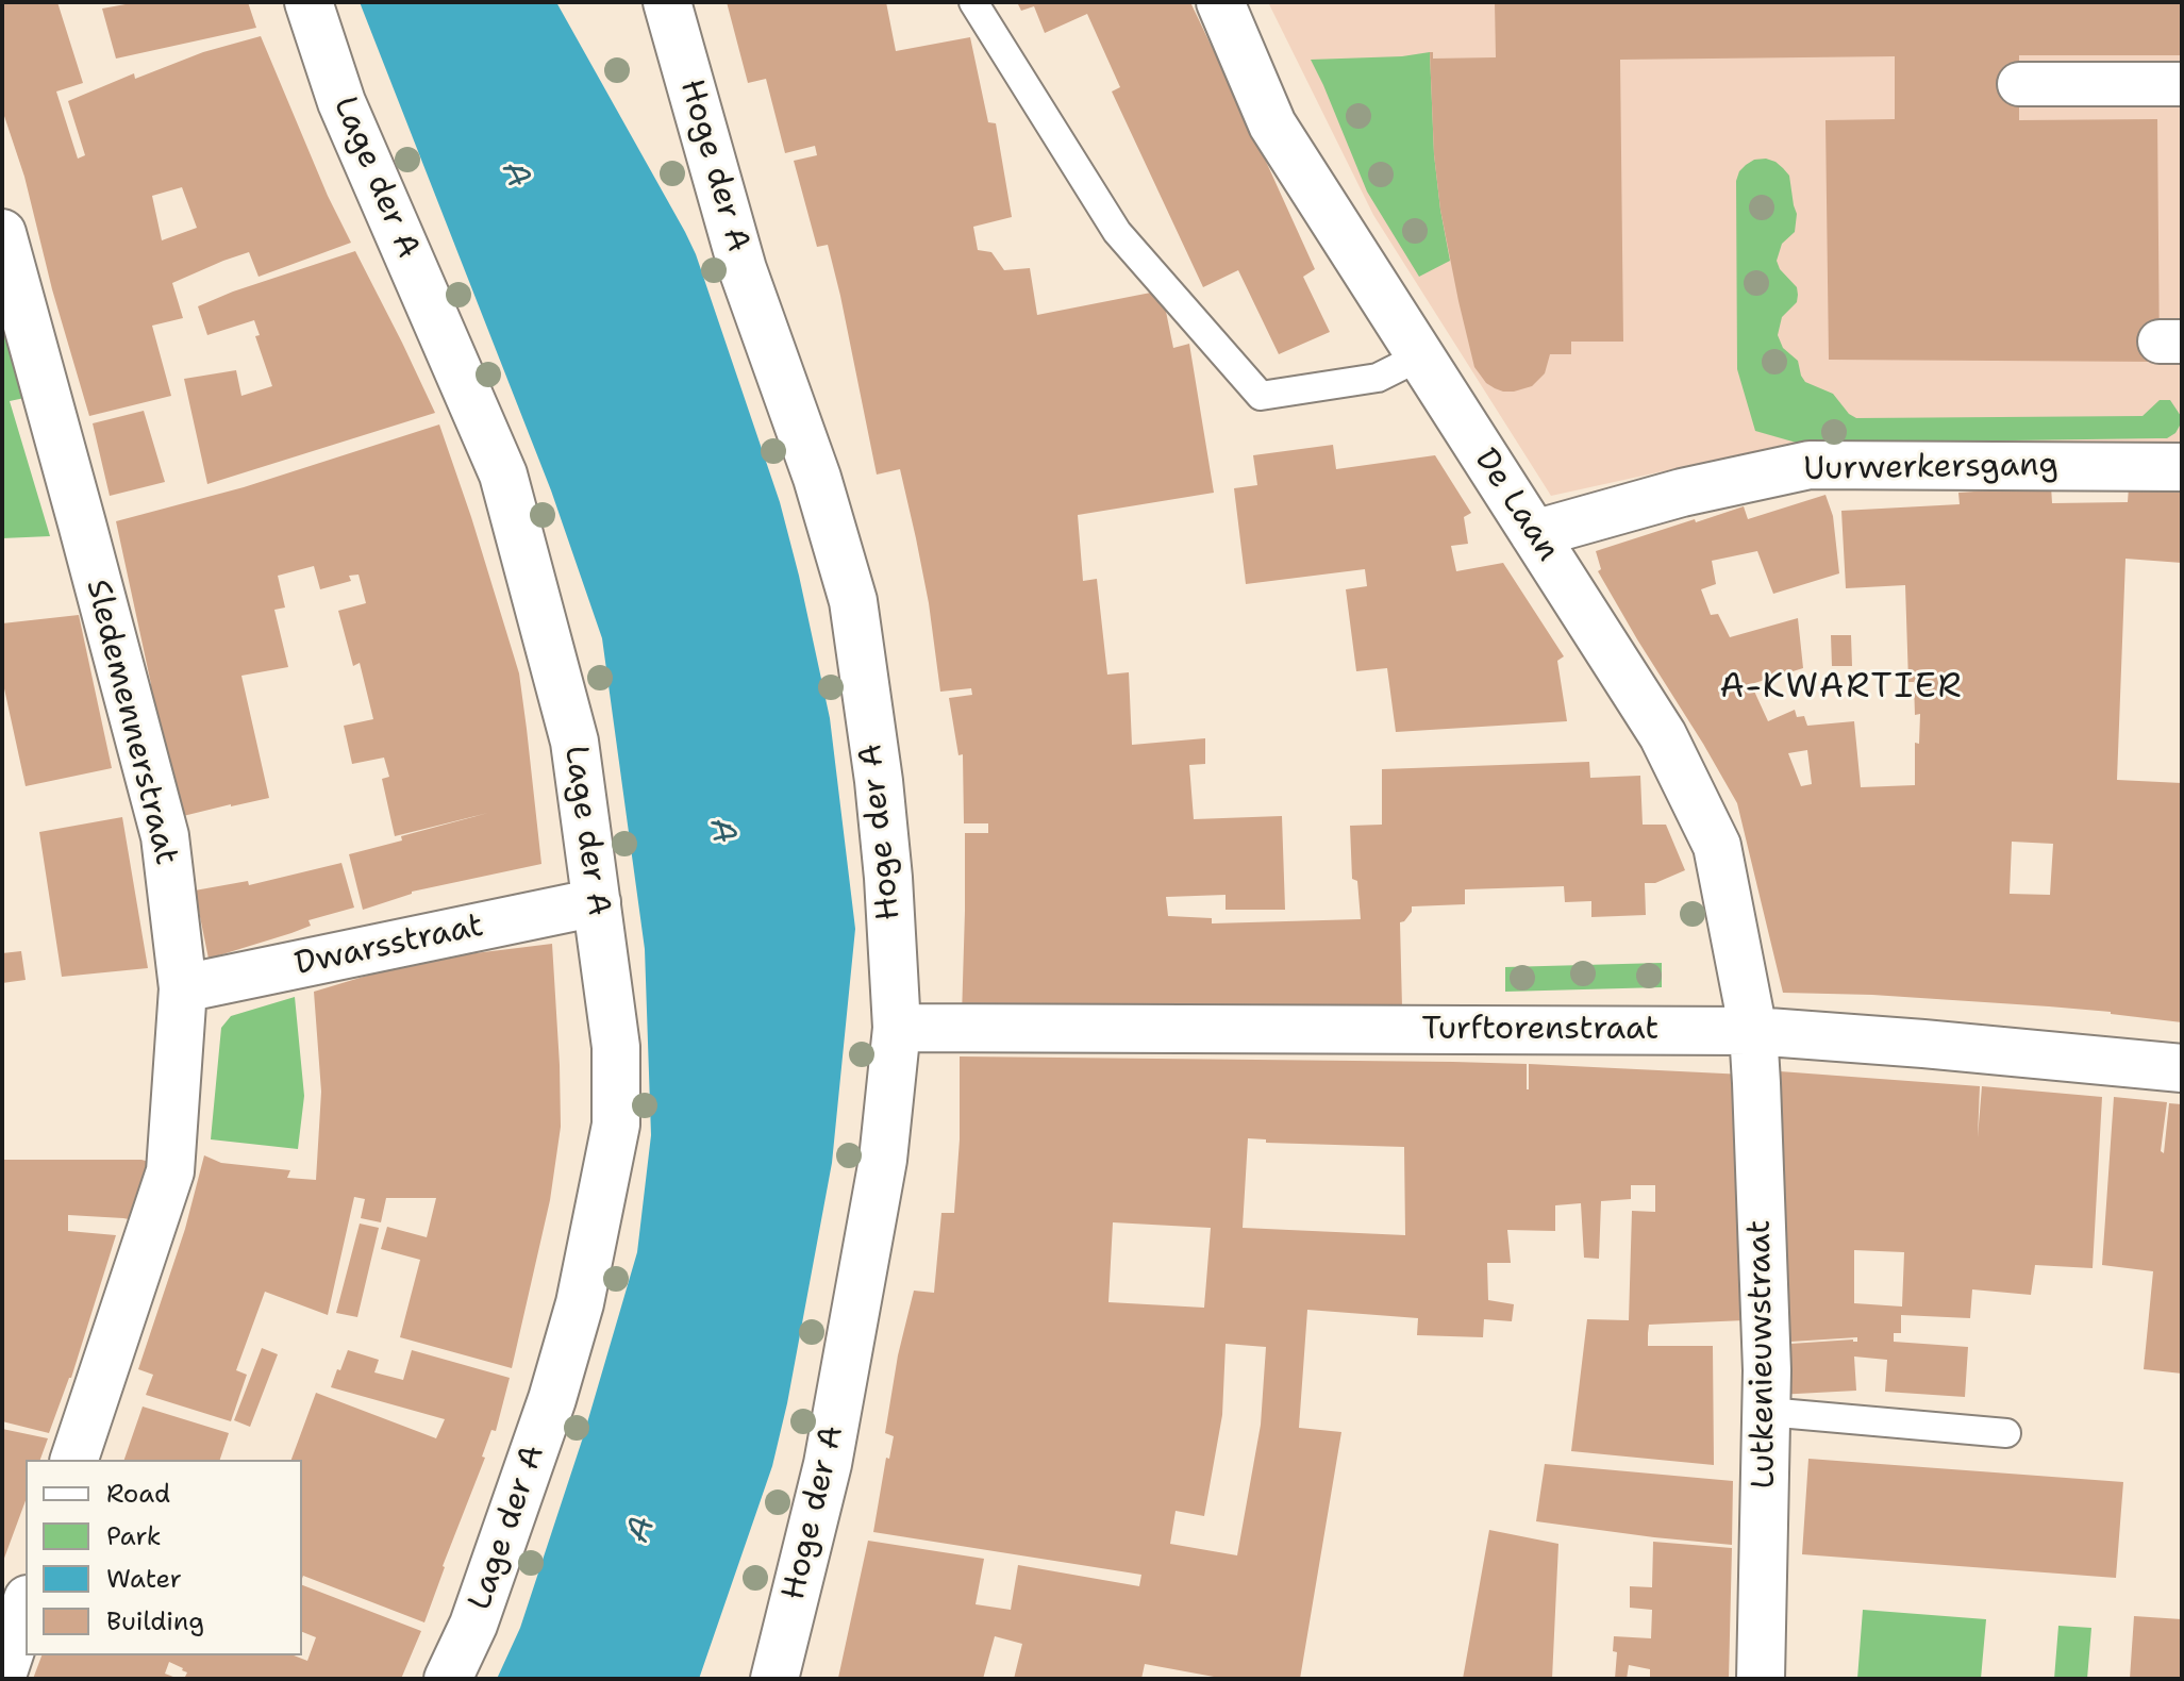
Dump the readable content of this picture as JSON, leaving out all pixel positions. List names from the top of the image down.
{
  "streets": {
    "street": [
      "Hoge der A",
      "Lage der A",
      "Uurwerkersgang",
      "De Laan",
      "Sledemennerstraat",
      "Dwarsstraat",
      "Turftorenstraat",
      "Lutkenieuwstraat"
    ]
  },
  "crossings": [
    ["Hoge der A", "Turftorenstraat"],
    ["Lage der A", "Dwarsstraat"],
    ["Uurwerkersgang", "De Laan"],
    ["De Laan", "Turftorenstraat"],
    ["De Laan", "Lutkenieuwstraat"],
    ["Sledemennerstraat", "Dwarsstraat"],
    ["Turftorenstraat", "Lutkenieuwstraat"]
  ],
  "districts": ["A-KWARTIER"],
  "water": ["A"],
  "legend": [
    "Road",
    "Park",
    "Water",
    "Building"
  ]
}
